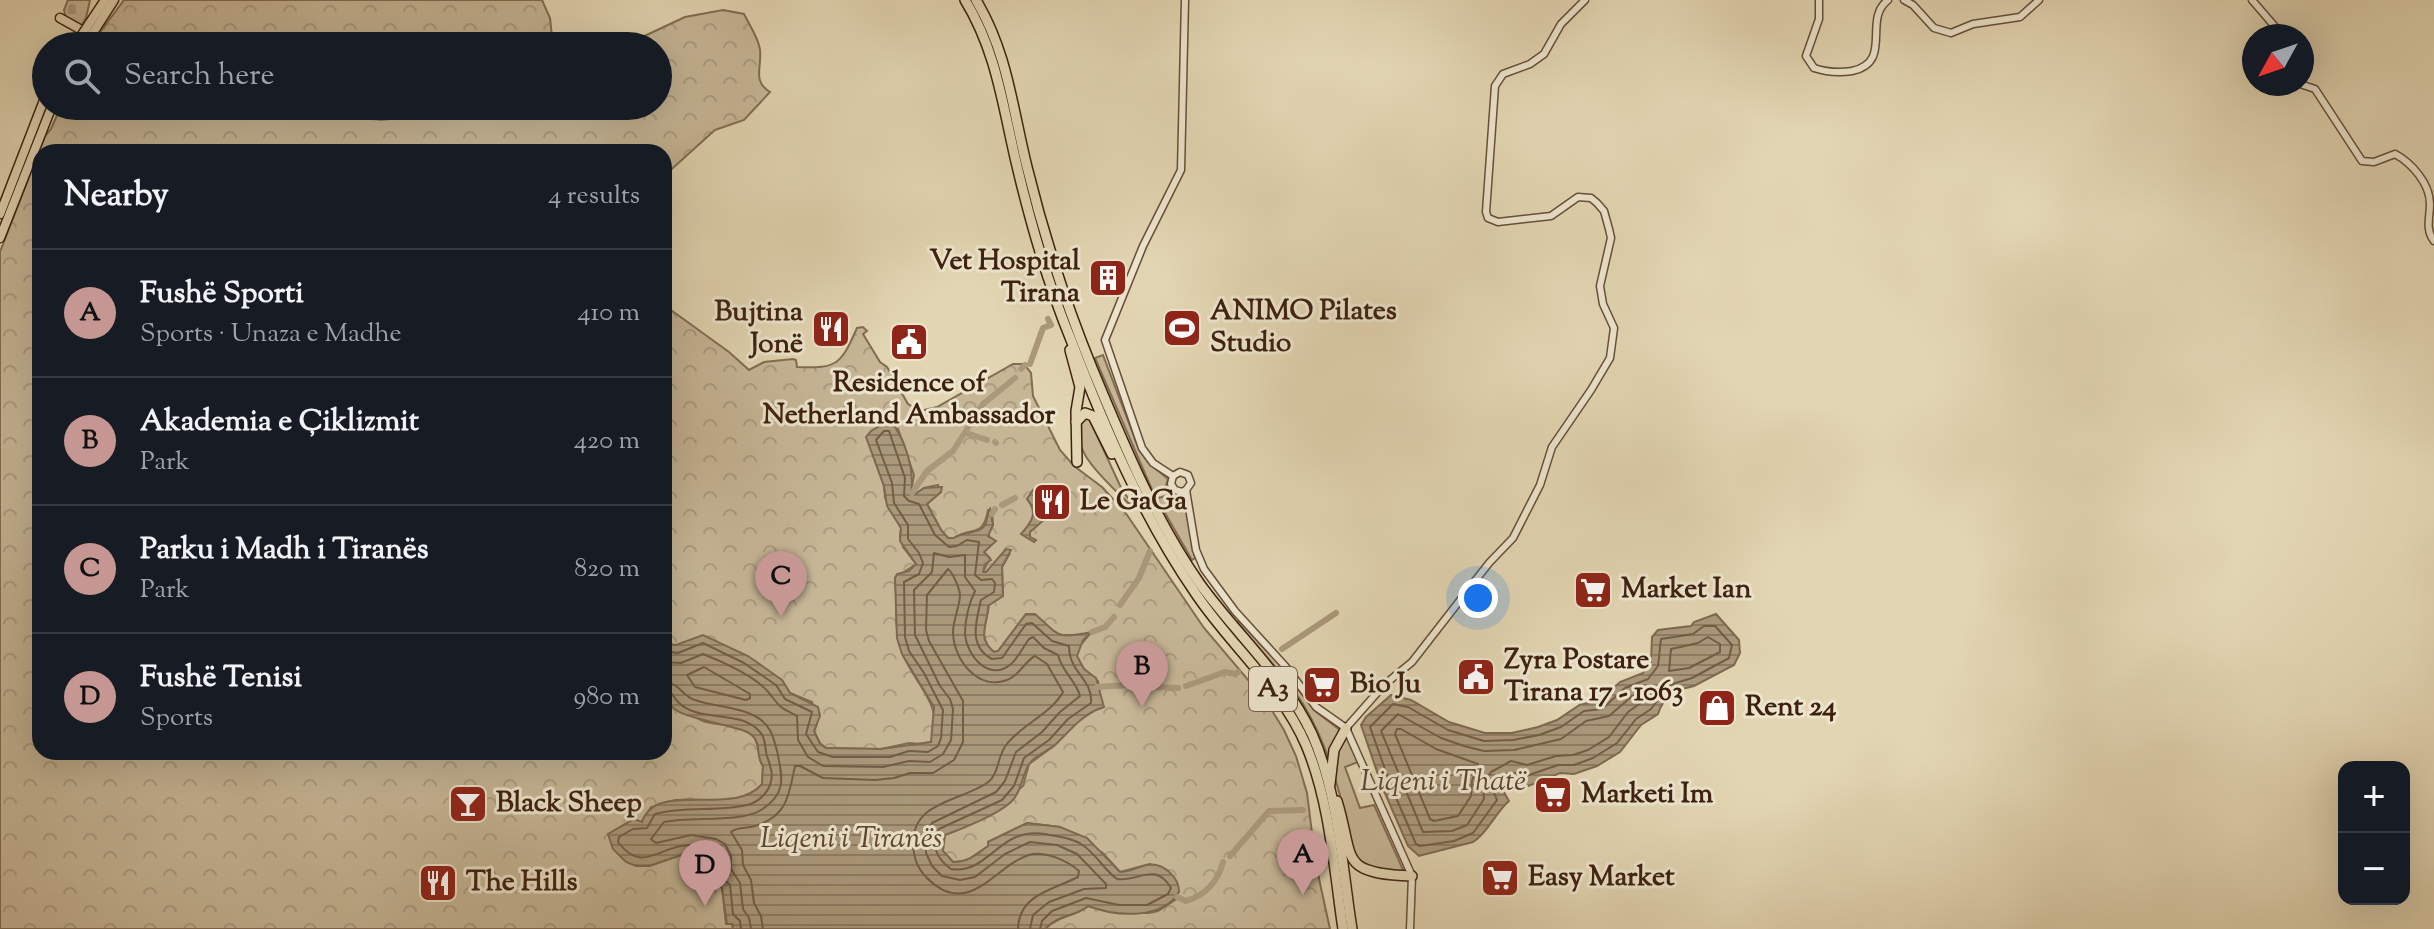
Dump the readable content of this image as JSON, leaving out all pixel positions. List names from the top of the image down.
{
  "streets": {
    "highway": ["A3"]
  },
  "water": ["Liqeni i Thatë", "Liqeni i Tiranës"],
  "places": {
    "building": ["Vet Hospital Tirana"],
    "sports": ["ANIMO Pilates Studio"],
    "restaurant": ["Bujtina Jonë", "Le GaGa", "The Hills"],
    "public building": ["Residence of Netherland Ambassador", "Zyra Postare Tirana 17 - 1063"],
    "supermarket": [
      "Market Ian",
      "Bio Ju",
      "Marketi Im",
      "Easy Market"
    ],
    "shop": ["Rent 24"],
    "bar": ["Black Sheep"]
  },
  "north": "bottom left",
  "page": {
    "search": "Search here",
    "heading": ["Nearby", "4 results"],
    "list": [
      {
        "mark": "A",
        "name": "Fushë Sporti",
        "note": "Sports · Unaza e Madhe",
        "value": "410 m"
      },
      {
        "mark": "B",
        "name": "Akademia e Çiklizmit",
        "note": "Park",
        "value": "420 m"
      },
      {
        "mark": "C",
        "name": "Parku i Madh i Tiranës",
        "note": "Park",
        "value": "820 m"
      },
      {
        "mark": "D",
        "name": "Fushë Tenisi",
        "note": "Sports",
        "value": "980 m"
      }
    ],
    "pins": [
      "C",
      "B",
      "A",
      "D"
    ],
    "map_buttons": ["+", "−"]
  }
}
